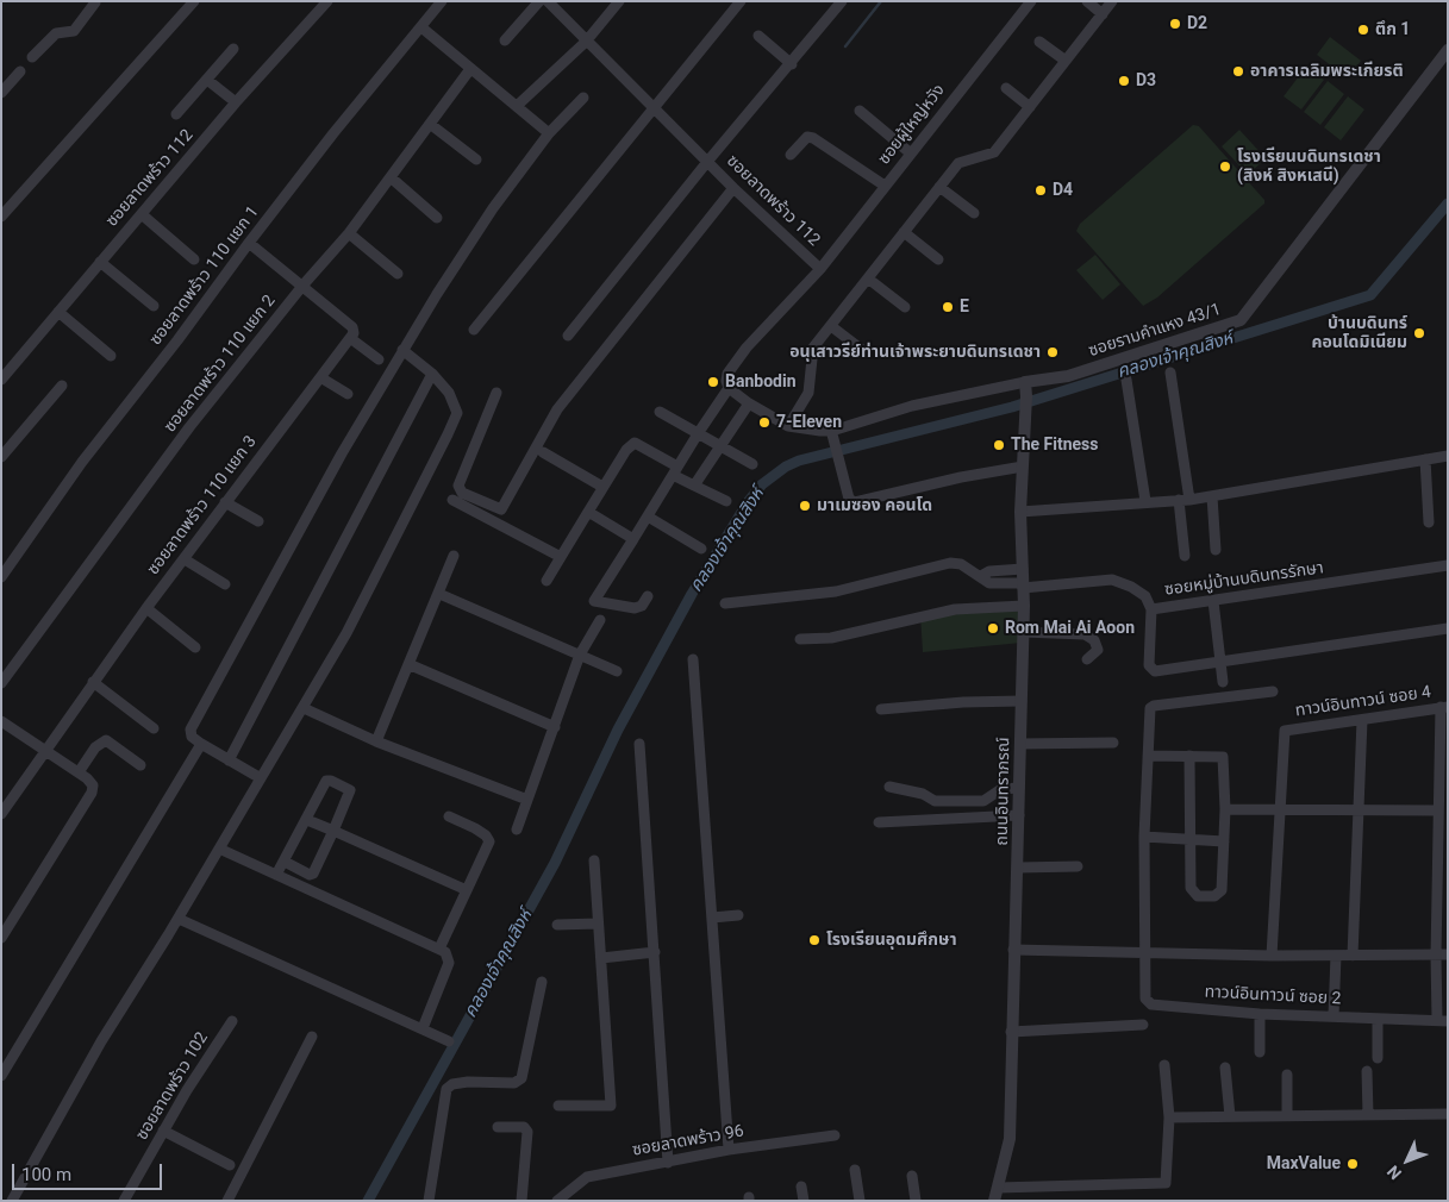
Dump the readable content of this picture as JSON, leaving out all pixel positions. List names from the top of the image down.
{
  "streets": {
    "street": [
      "ซอยผู้ใหญ่หวัง",
      "ซอยลาดพร้าว 112",
      "ซอยลาดพร้าว 110 แยก 1",
      "ซอยรามคำแหง 43/1",
      "ซอยลาดพร้าว 110 แยก 2",
      "ซอยลาดพร้าว 110 แยก 3",
      "ซอยหมู่บ้านบดินทรรักษา",
      "ทาวน์อินทาวน์ ซอย 4",
      "ถนนอินทราภรณ์",
      "ทาวน์อินทาวน์ ซอย 2",
      "ซอยลาดพร้าว 102",
      "ซอยลาดพร้าว 96"
    ]
  },
  "crossings": [
    ["ซอยผู้ใหญ่หวัง", "ซอยลาดพร้าว 112"],
    ["ซอยรามคำแหง 43/1", "ถนนอินทราภรณ์"],
    ["ซอยหมู่บ้านบดินทรรักษา", "ถนนอินทราภรณ์"]
  ],
  "water": ["คลองเจ้าคุณสิงห์"],
  "places": [
    "D2",
    "ตึก 1",
    "อาคารเฉลิมพระเกียรติ",
    "D3",
    "โรงเรียนบดินทรเดชา (สิงห์ สิงหเสนี)",
    "D4",
    "E",
    "บ้านบดินทร์ คอนโดมิเนียม",
    "อนุเสาวรีย์ท่านเจ้าพระยาบดินทรเดชา",
    "Banbodin",
    "7-Eleven",
    "The Fitness",
    "มาเมซอง คอนโด",
    "Rom Mai Ai Aoon",
    "โรงเรียนอุดมศึกษา",
    "MaxValue"
  ],
  "scale_bar": "100 m",
  "north": "bottom left"
}
